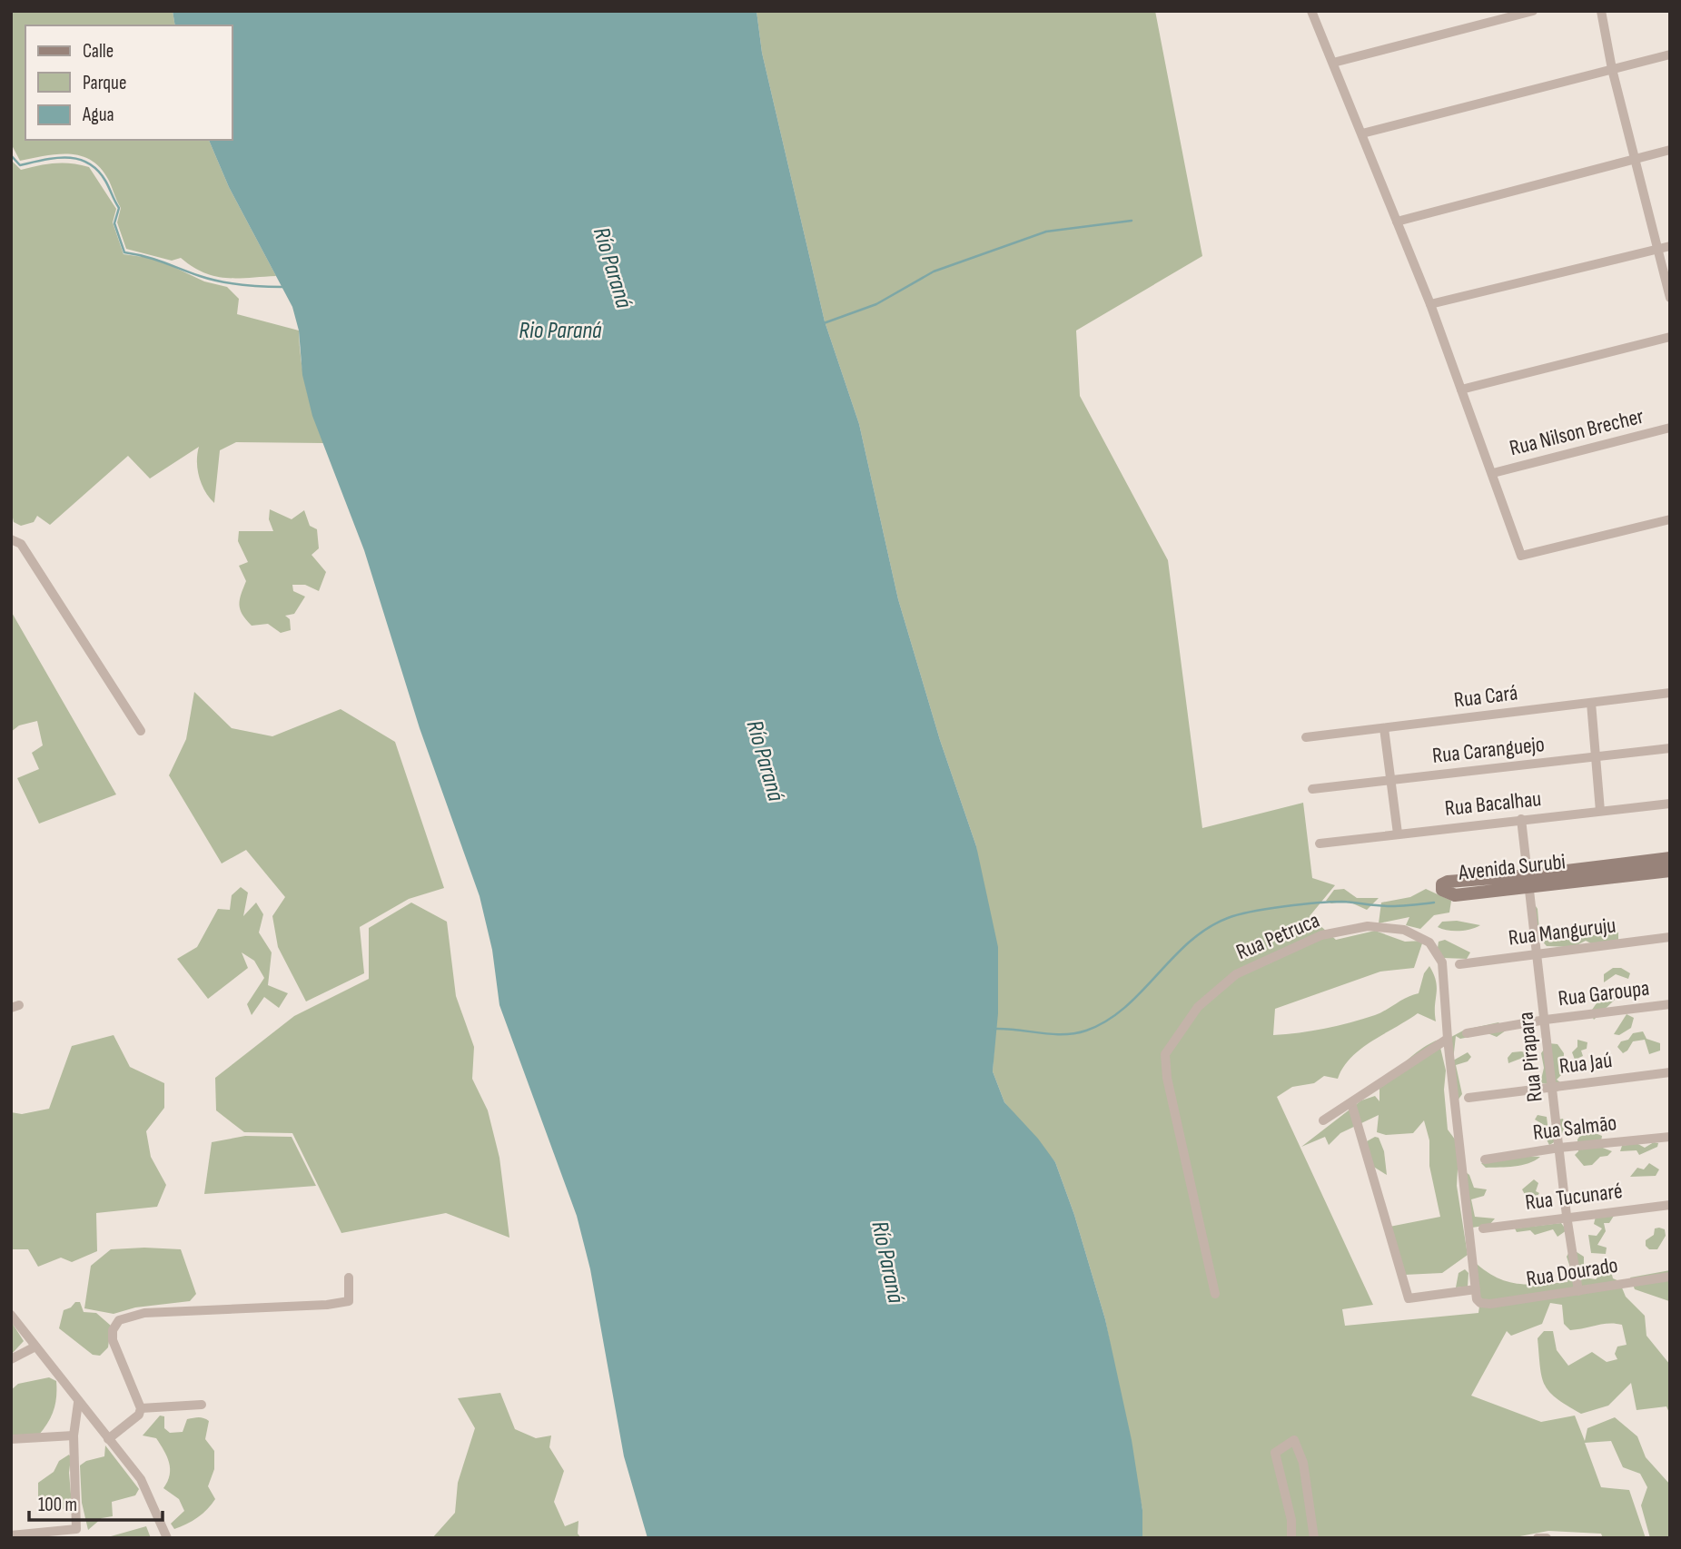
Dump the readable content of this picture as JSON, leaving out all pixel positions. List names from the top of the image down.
{
  "streets": {
    "street": [
      "Rua Nilson Brecher",
      "Rua Cará",
      "Rua Caranguejo",
      "Rua Bacalhau",
      "Avenida Surubi",
      "Rua Manguruju",
      "Rua Petruca",
      "Rua Garoupa",
      "Rua Pirapara",
      "Rua Jaú",
      "Rua Salmão",
      "Rua Tucunaré",
      "Rua Dourado"
    ]
  },
  "crossings": [
    ["Rua Bacalhau", "Rua Pirapara"],
    ["Avenida Surubi", "Rua Pirapara"],
    ["Rua Manguruju", "Rua Pirapara"],
    ["Rua Petruca", "Rua Dourado"],
    ["Rua Garoupa", "Rua Pirapara"],
    ["Rua Pirapara", "Rua Jaú"],
    ["Rua Pirapara", "Rua Salmão"],
    ["Rua Pirapara", "Rua Tucunaré"],
    ["Rua Pirapara", "Rua Dourado"]
  ],
  "water": ["Río Paraná", "Rio Paraná"],
  "legend": ["Calle", "Parque", "Agua"],
  "scale_bar": "100 m"
}
